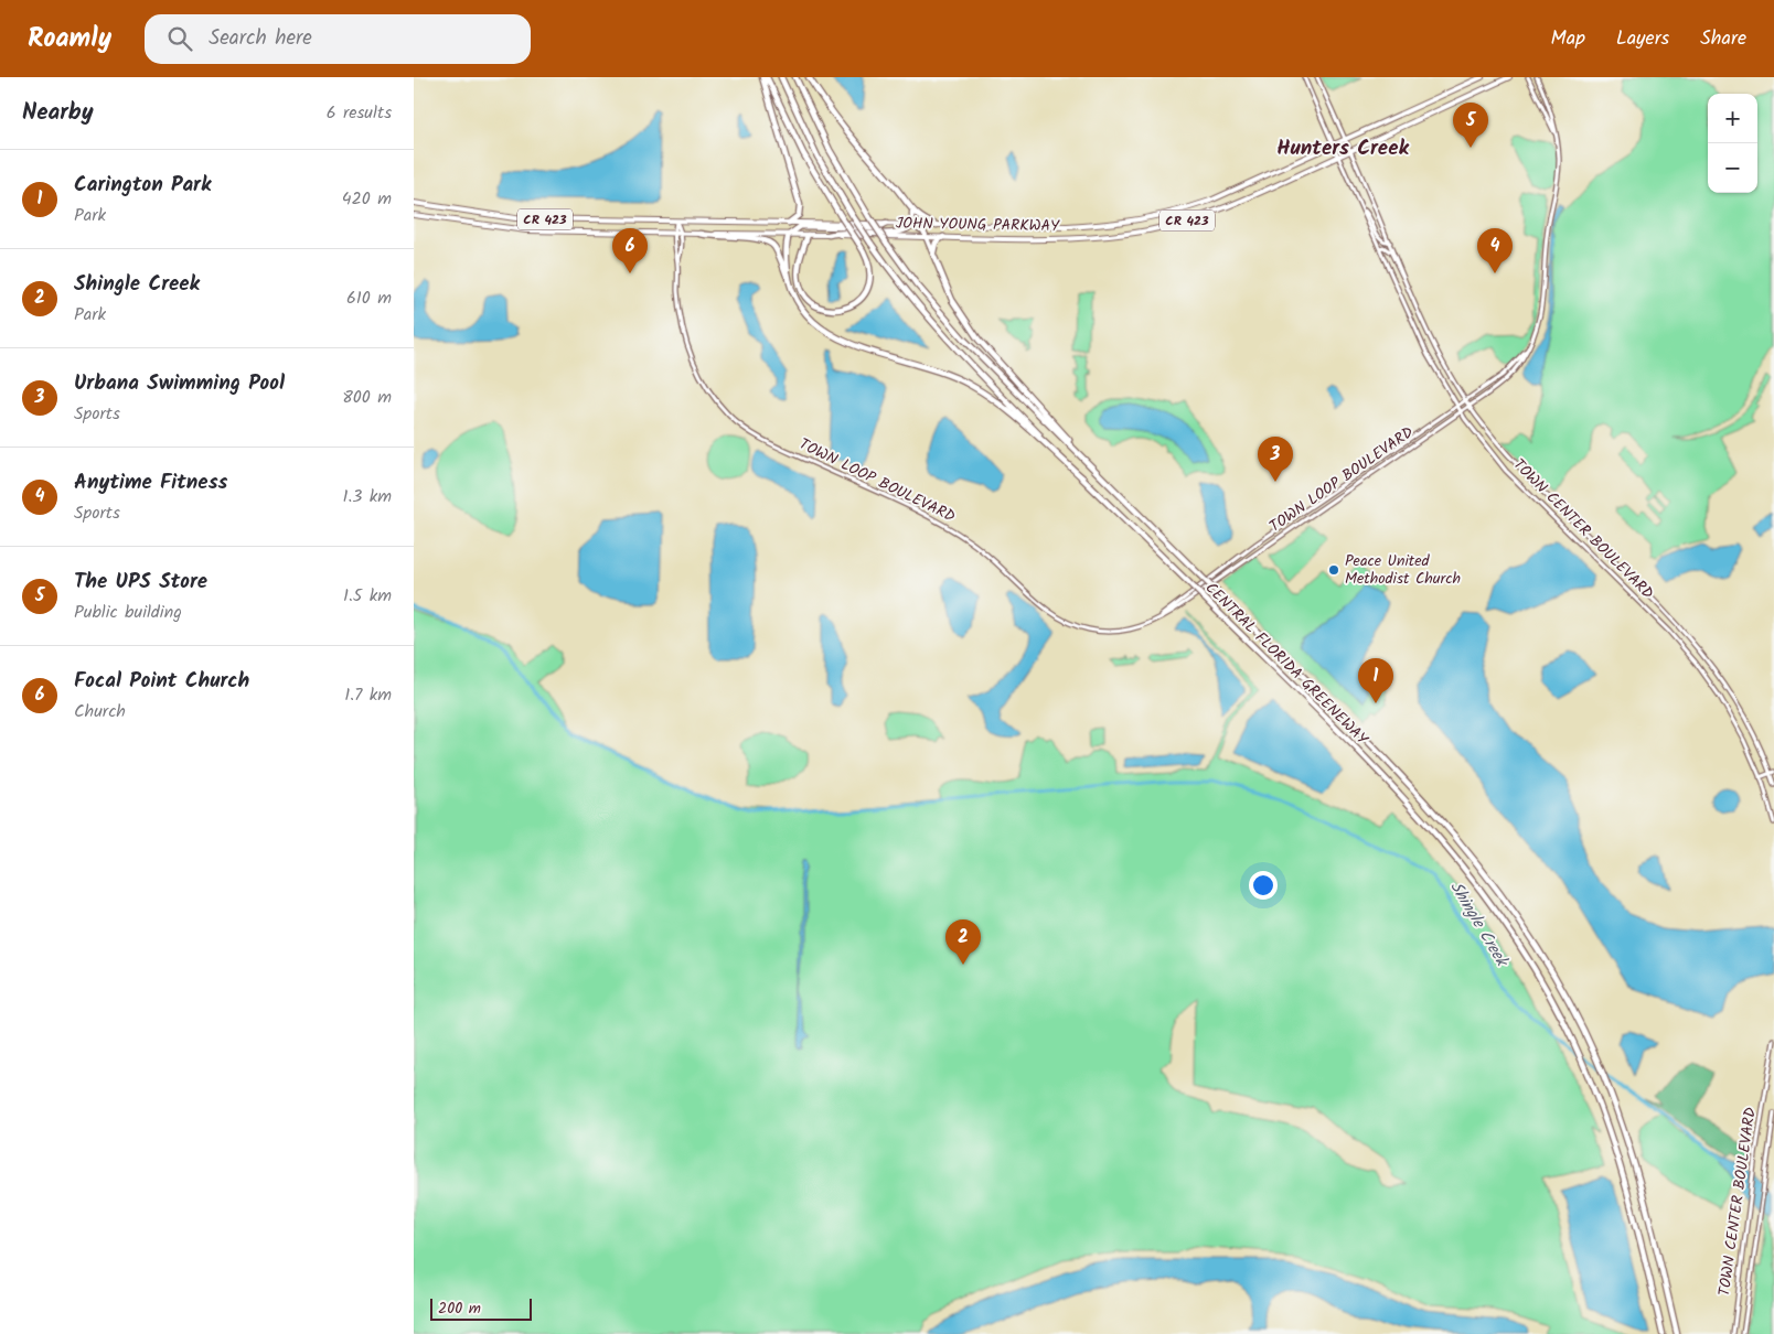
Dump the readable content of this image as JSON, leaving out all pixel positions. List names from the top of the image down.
{
  "streets": {
    "highway": ["CR 423", "JOHN YOUNG PARKWAY", "CENTRAL FLORIDA GREENEWAY"],
    "street": ["TOWN LOOP BOULEVARD", "TOWN CENTER BOULEVARD"]
  },
  "crossings": [
    ["JOHN YOUNG PARKWAY", "TOWN LOOP BOULEVARD"],
    ["JOHN YOUNG PARKWAY", "TOWN CENTER BOULEVARD"],
    ["TOWN LOOP BOULEVARD", "TOWN CENTER BOULEVARD"]
  ],
  "districts": ["Hunters Creek"],
  "water": ["Shingle Creek"],
  "places": ["Peace United Methodist Church"],
  "scale_bar": "200 m",
  "page": {
    "header": "Roamly",
    "search": "Search here",
    "nav": ["Map", "Layers", "Share"],
    "heading": ["Nearby", "6 results"],
    "map_buttons": ["+", "−"],
    "pins": [
      "5",
      "4",
      "6",
      "3",
      "1",
      "2"
    ],
    "list": [
      {
        "mark": "1",
        "name": "Carington Park",
        "note": "Park",
        "value": "420 m"
      },
      {
        "mark": "2",
        "name": "Shingle Creek",
        "note": "Park",
        "value": "610 m"
      },
      {
        "mark": "3",
        "name": "Urbana Swimming Pool",
        "note": "Sports",
        "value": "800 m"
      },
      {
        "mark": "4",
        "name": "Anytime Fitness",
        "note": "Sports",
        "value": "1.3 km"
      },
      {
        "mark": "5",
        "name": "The UPS Store",
        "note": "Public building",
        "value": "1.5 km"
      },
      {
        "mark": "6",
        "name": "Focal Point Church",
        "note": "Church",
        "value": "1.7 km"
      }
    ],
    "scale": "200 m"
  }
}
